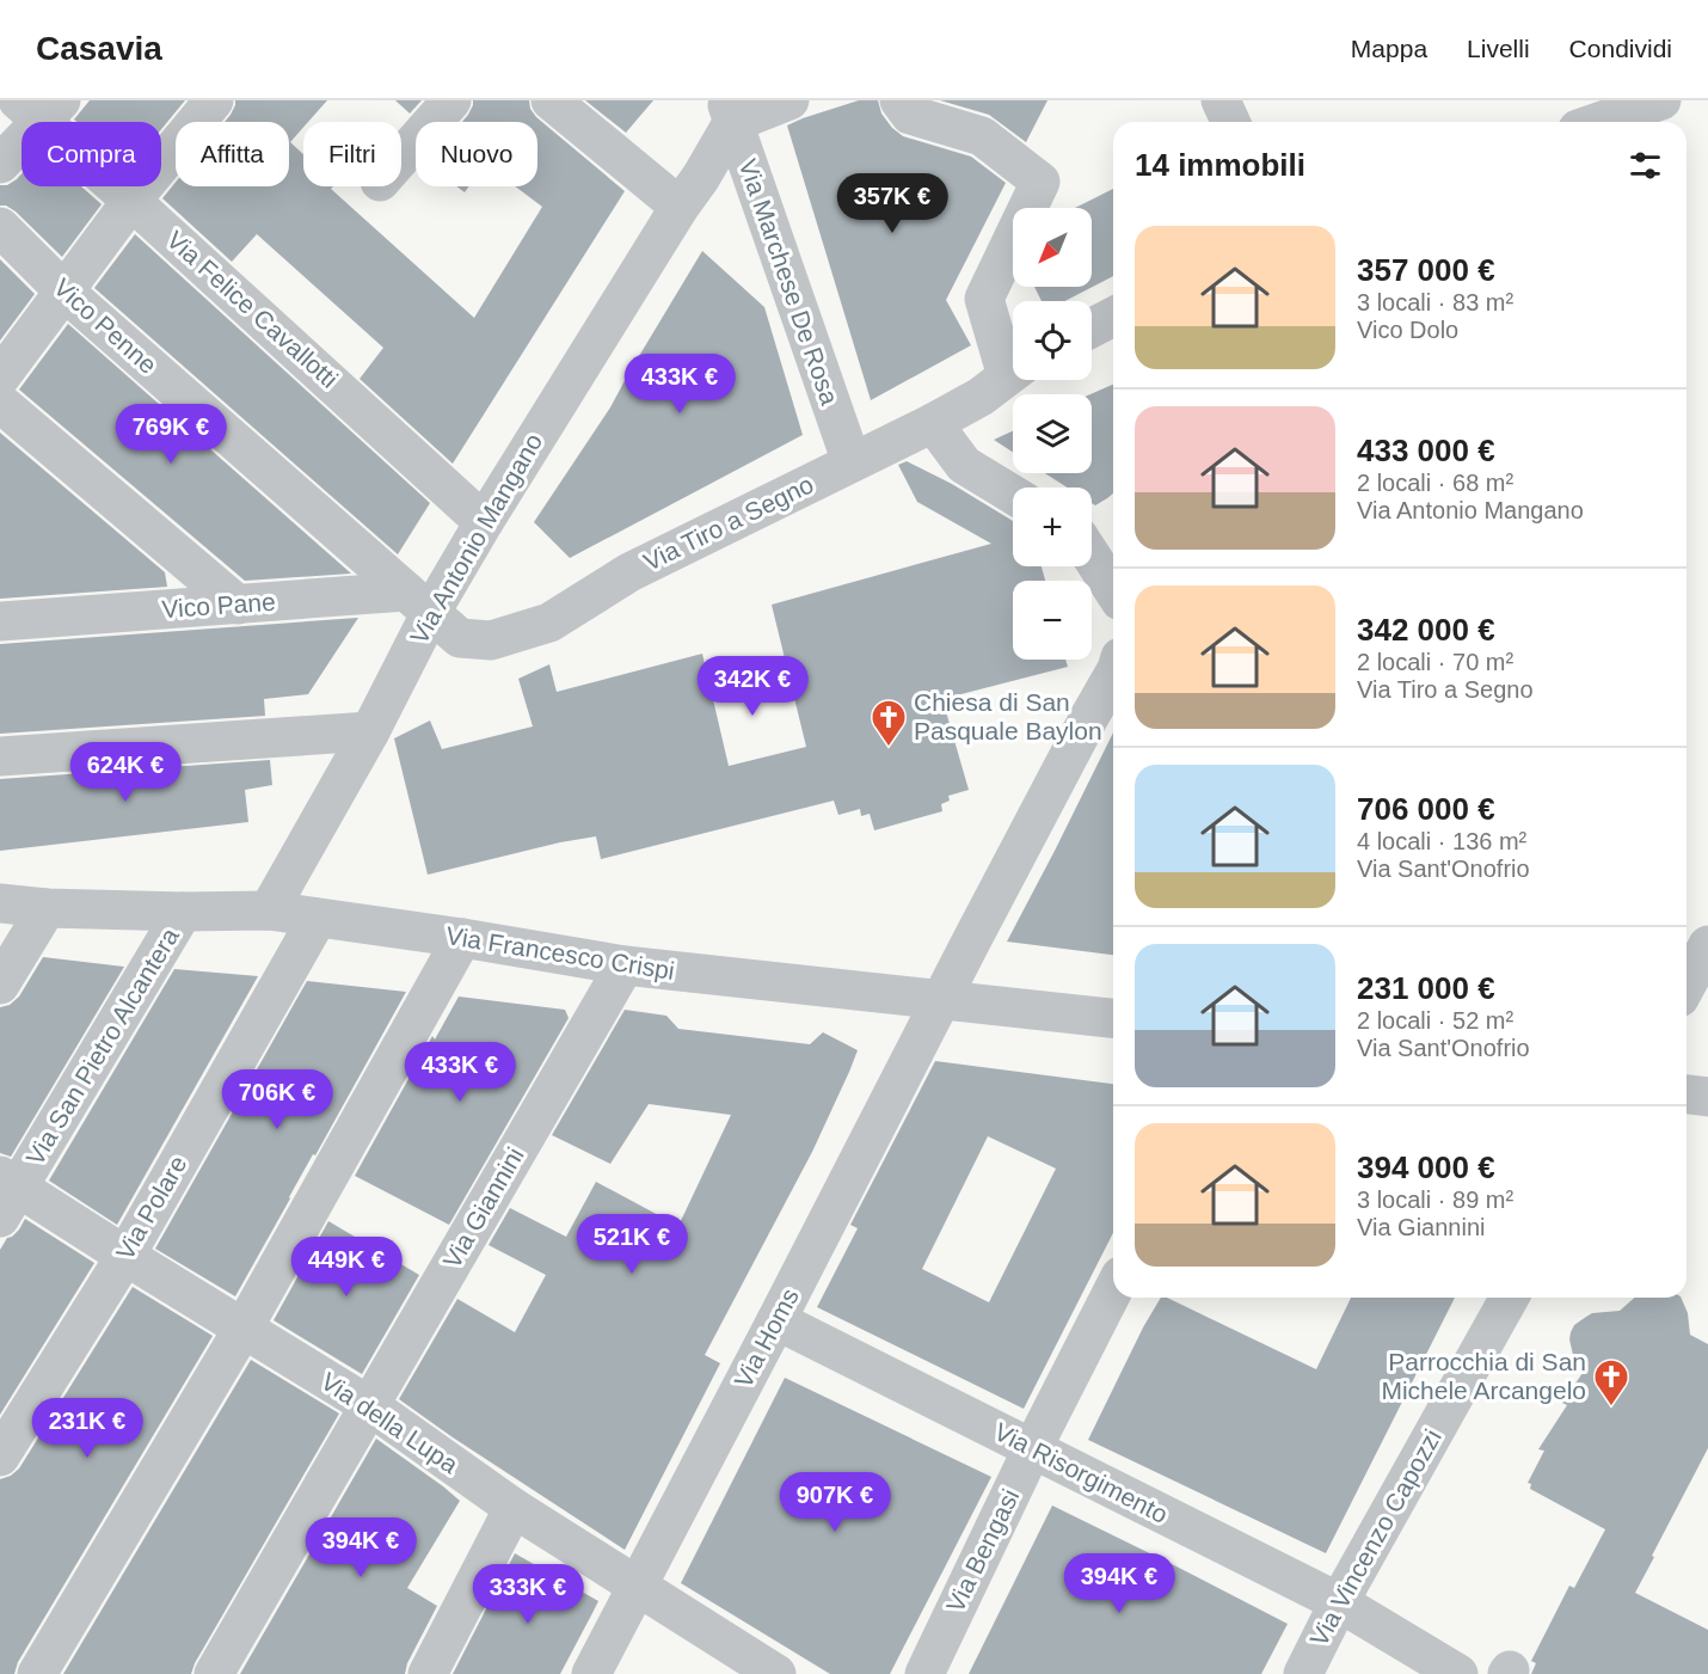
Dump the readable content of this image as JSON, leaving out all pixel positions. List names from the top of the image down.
{
  "streets": {
    "street": [
      "Via Marchese De Rosa",
      "Via Felice Cavallotti",
      "Vico Penne",
      "Via Tiro a Segno",
      "Via Antonio Mangano",
      "Vico Pane",
      "Via Francesco Crispi",
      "Via San Pietro Alcantera",
      "Via Polare",
      "Via Giannini",
      "Via Homs",
      "Via della Lupa",
      "Via Risorgimento",
      "Via Vincenzo Capozzi",
      "Via Bengasi"
    ]
  },
  "crossings": [
    ["Via Marchese De Rosa", "Via Tiro a Segno"],
    ["Via Marchese De Rosa", "Via Antonio Mangano"],
    ["Via Felice Cavallotti", "Via Antonio Mangano"],
    ["Vico Penne", "Via Tiro a Segno"],
    ["Vico Penne", "Via Antonio Mangano"],
    ["Vico Penne", "Vico Pane"],
    ["Via Tiro a Segno", "Via Antonio Mangano"],
    ["Via Tiro a Segno", "Vico Pane"],
    ["Via Antonio Mangano", "Vico Pane"],
    ["Via Antonio Mangano", "Via Francesco Crispi"],
    ["Via Francesco Crispi", "Via San Pietro Alcantera"],
    ["Via Francesco Crispi", "Via Polare"],
    ["Via Francesco Crispi", "Via Giannini"],
    ["Via Francesco Crispi", "Via Homs"],
    ["Via San Pietro Alcantera", "Via della Lupa"],
    ["Via Polare", "Via della Lupa"],
    ["Via Giannini", "Via della Lupa"],
    ["Via Homs", "Via della Lupa"],
    ["Via Homs", "Via Risorgimento"],
    ["Via Risorgimento", "Via Vincenzo Capozzi"],
    ["Via Risorgimento", "Via Bengasi"]
  ],
  "places": {
    "church": ["Chiesa di San Pasquale Baylon", "Parrocchia di San Michele Arcangelo"]
  },
  "north": "bottom left",
  "page": {
    "header": "Casavia",
    "nav": ["Mappa", "Livelli", "Condividi"],
    "chip": [
      "Compra",
      "Affitta",
      "Filtri",
      "Nuovo"
    ],
    "heading": "14 immobili",
    "price": [
      "357K €",
      "433K €",
      "769K €",
      "342K €",
      "624K €",
      "433K €",
      "706K €",
      "521K €",
      "449K €",
      "231K €",
      "907K €",
      "394K €",
      "394K €",
      "333K €"
    ],
    "map_buttons": ["+", "−"],
    "list": [
      {
        "name": "357 000 €",
        "note": "3 locali · 83 m² · Vico Dolo"
      },
      {
        "name": "433 000 €",
        "note": "2 locali · 68 m² · Via Antonio Mangano"
      },
      {
        "name": "342 000 €",
        "note": "2 locali · 70 m² · Via Tiro a Segno"
      },
      {
        "name": "706 000 €",
        "note": "4 locali · 136 m² · Via Sant'Onofrio"
      },
      {
        "name": "231 000 €",
        "note": "2 locali · 52 m² · Via Sant'Onofrio"
      },
      {
        "name": "394 000 €",
        "note": "3 locali · 89 m² · Via Giannini"
      }
    ]
  }
}
